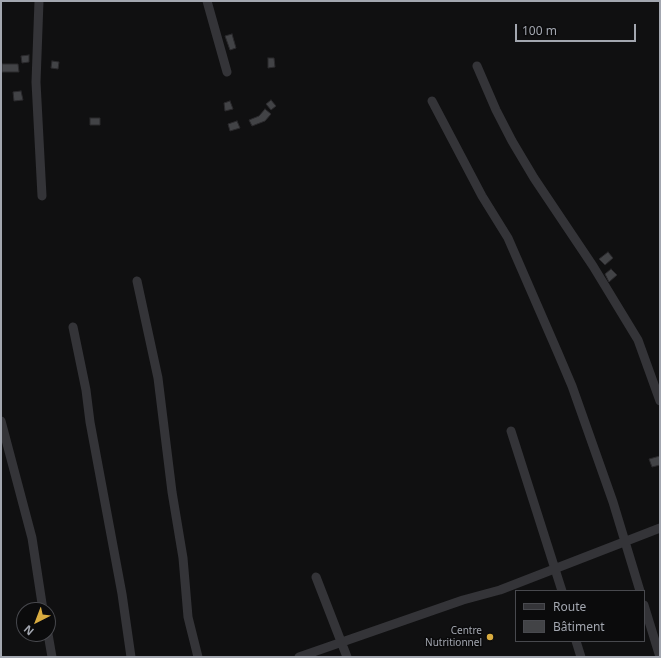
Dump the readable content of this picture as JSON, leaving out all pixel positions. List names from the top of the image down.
{
  "places": ["Centre Nutritionnel"],
  "legend": ["Route", "Bâtiment"],
  "scale_bar": "100 m",
  "north": "bottom left"
}
